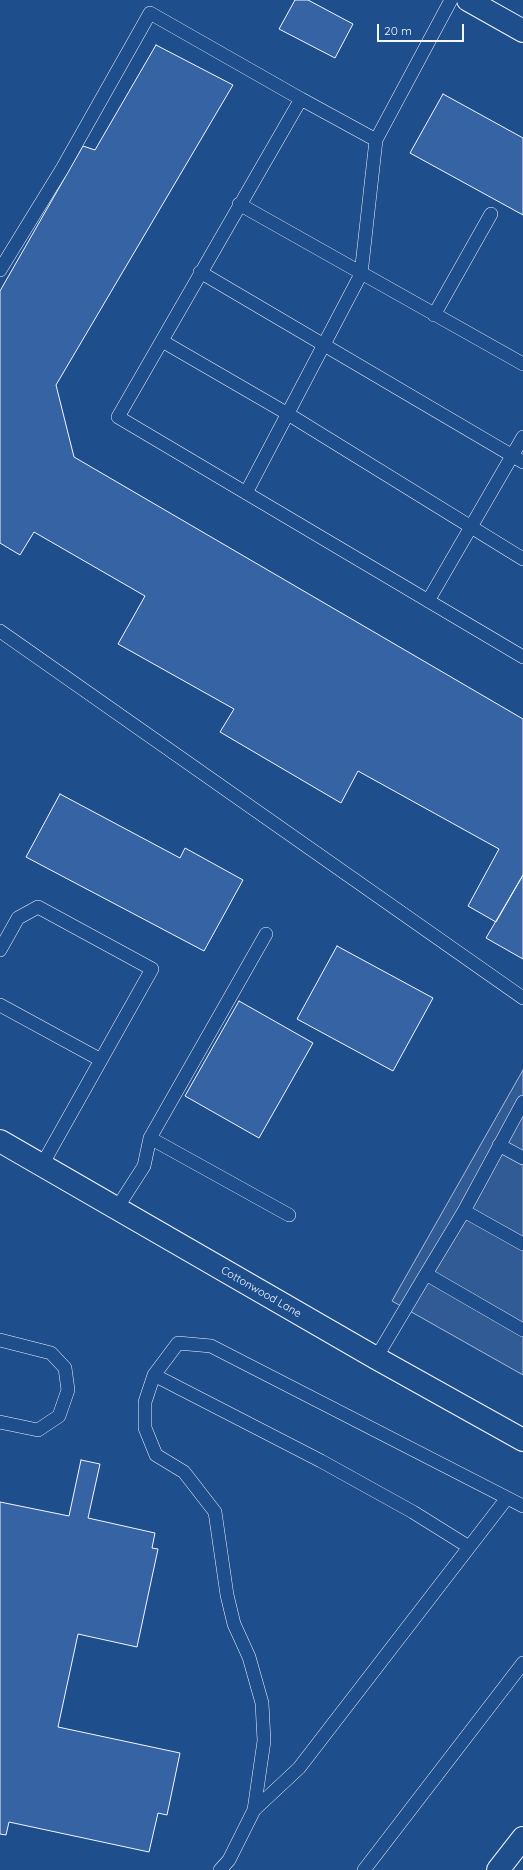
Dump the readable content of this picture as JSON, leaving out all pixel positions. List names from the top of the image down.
{
  "streets": {
    "street": ["Cottonwood Lane"]
  },
  "scale_bar": "20 m"
}
